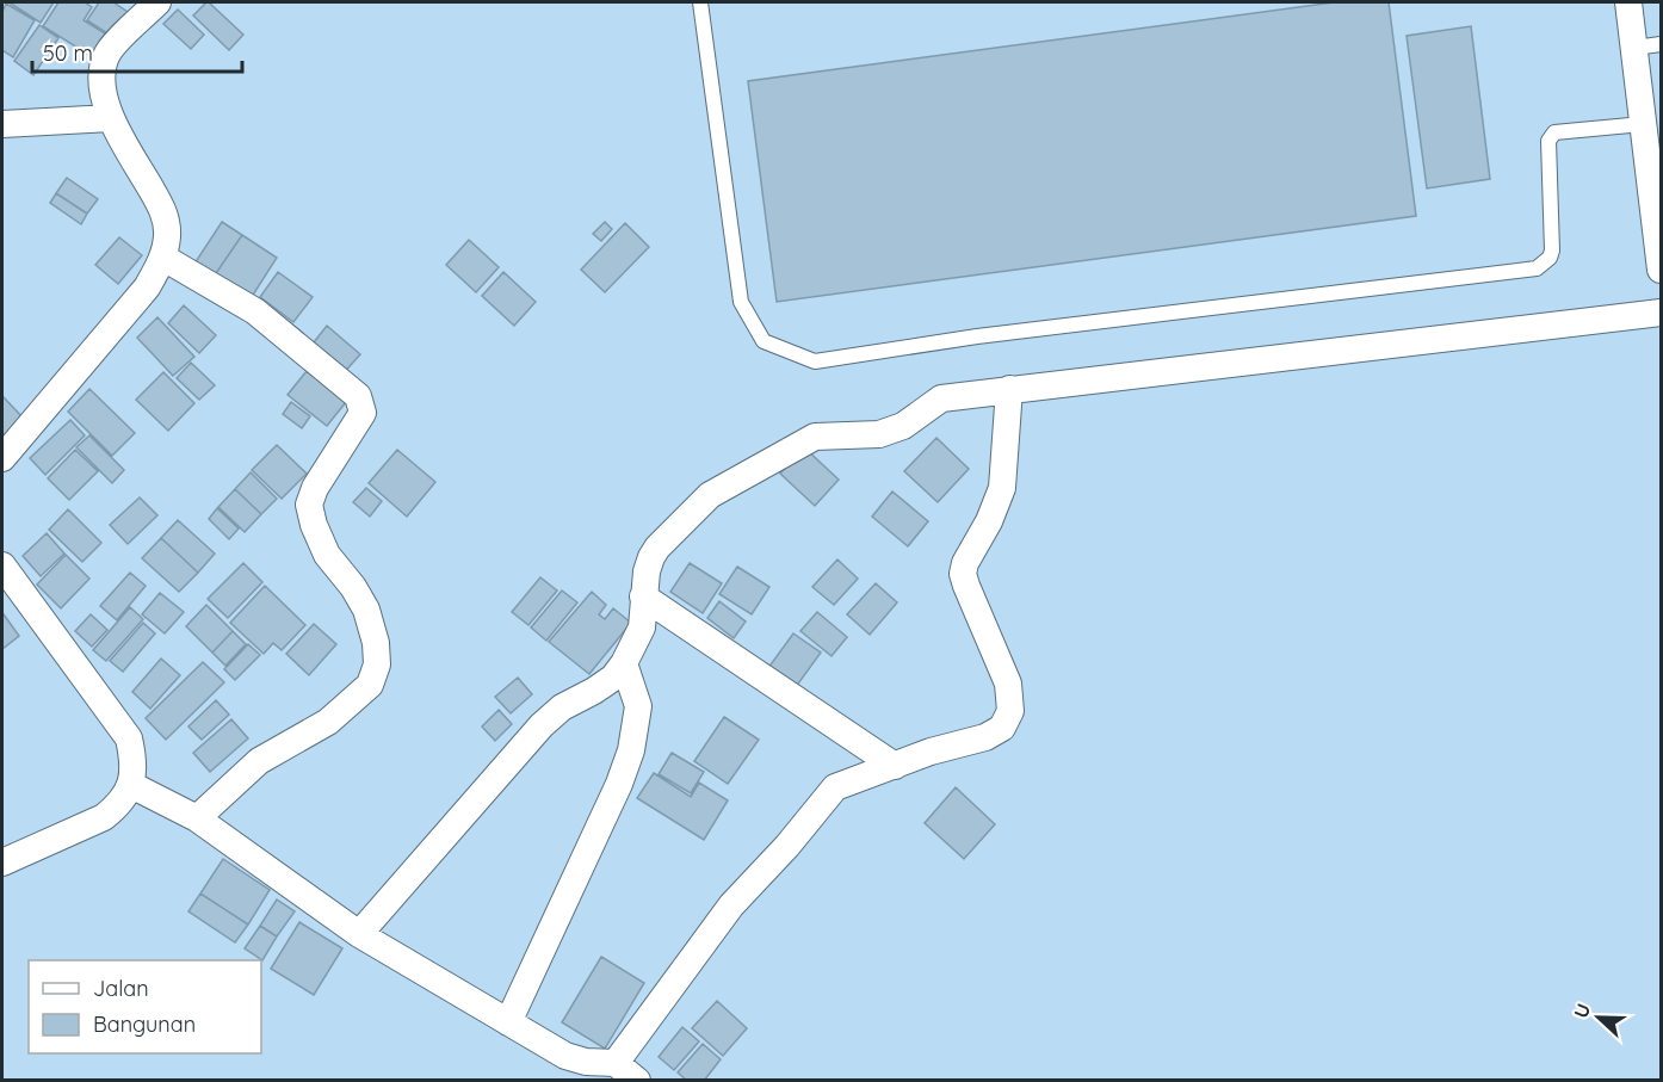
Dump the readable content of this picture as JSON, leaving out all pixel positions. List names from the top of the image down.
{
  "legend": ["Jalan", "Bangunan"],
  "scale_bar": "50 m",
  "north": "left"
}
